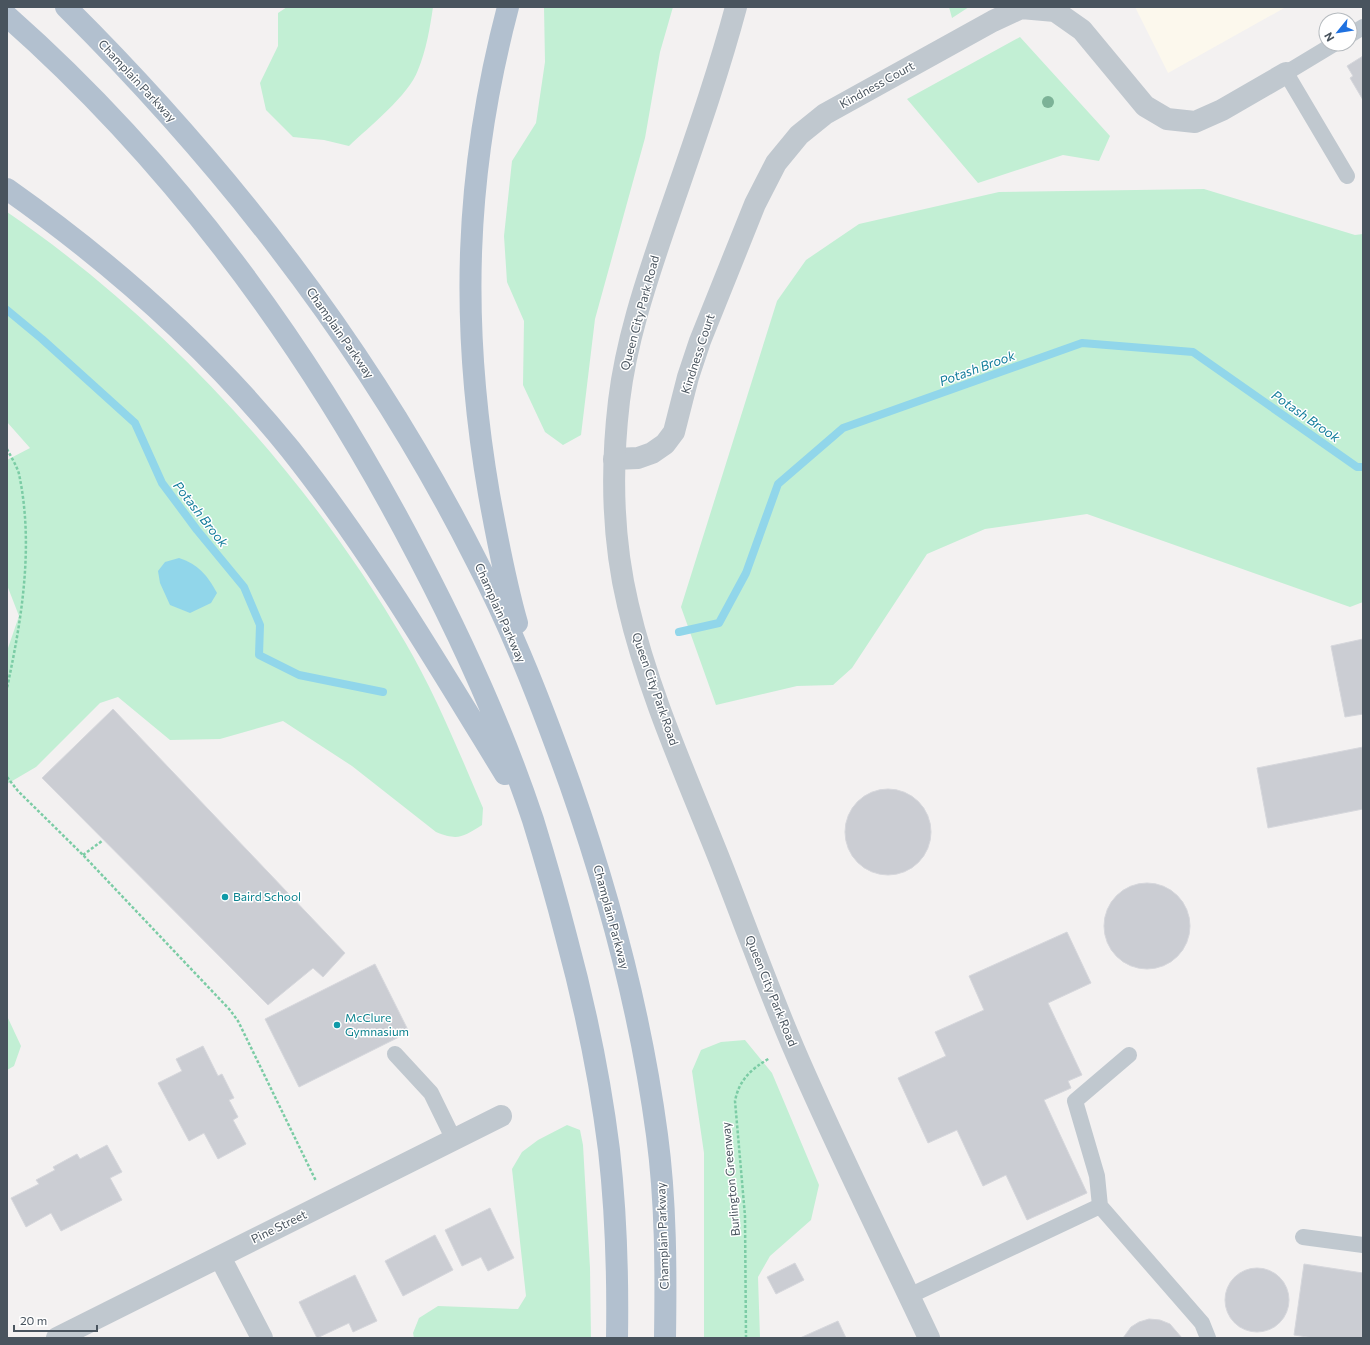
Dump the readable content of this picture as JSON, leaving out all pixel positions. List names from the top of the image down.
{
  "streets": {
    "main road": ["Champlain Parkway"],
    "street": ["Kindness Court", "Queen City Park Road", "Pine Street"],
    "path": ["Burlington Greenway"]
  },
  "crossings": [
    ["Kindness Court", "Queen City Park Road"],
    ["Queen City Park Road", "Burlington Greenway"]
  ],
  "water": ["Potash Brook"],
  "places": ["Baird School", "McClure Gymnasium"],
  "scale_bar": "20 m",
  "north": "bottom left"
}
